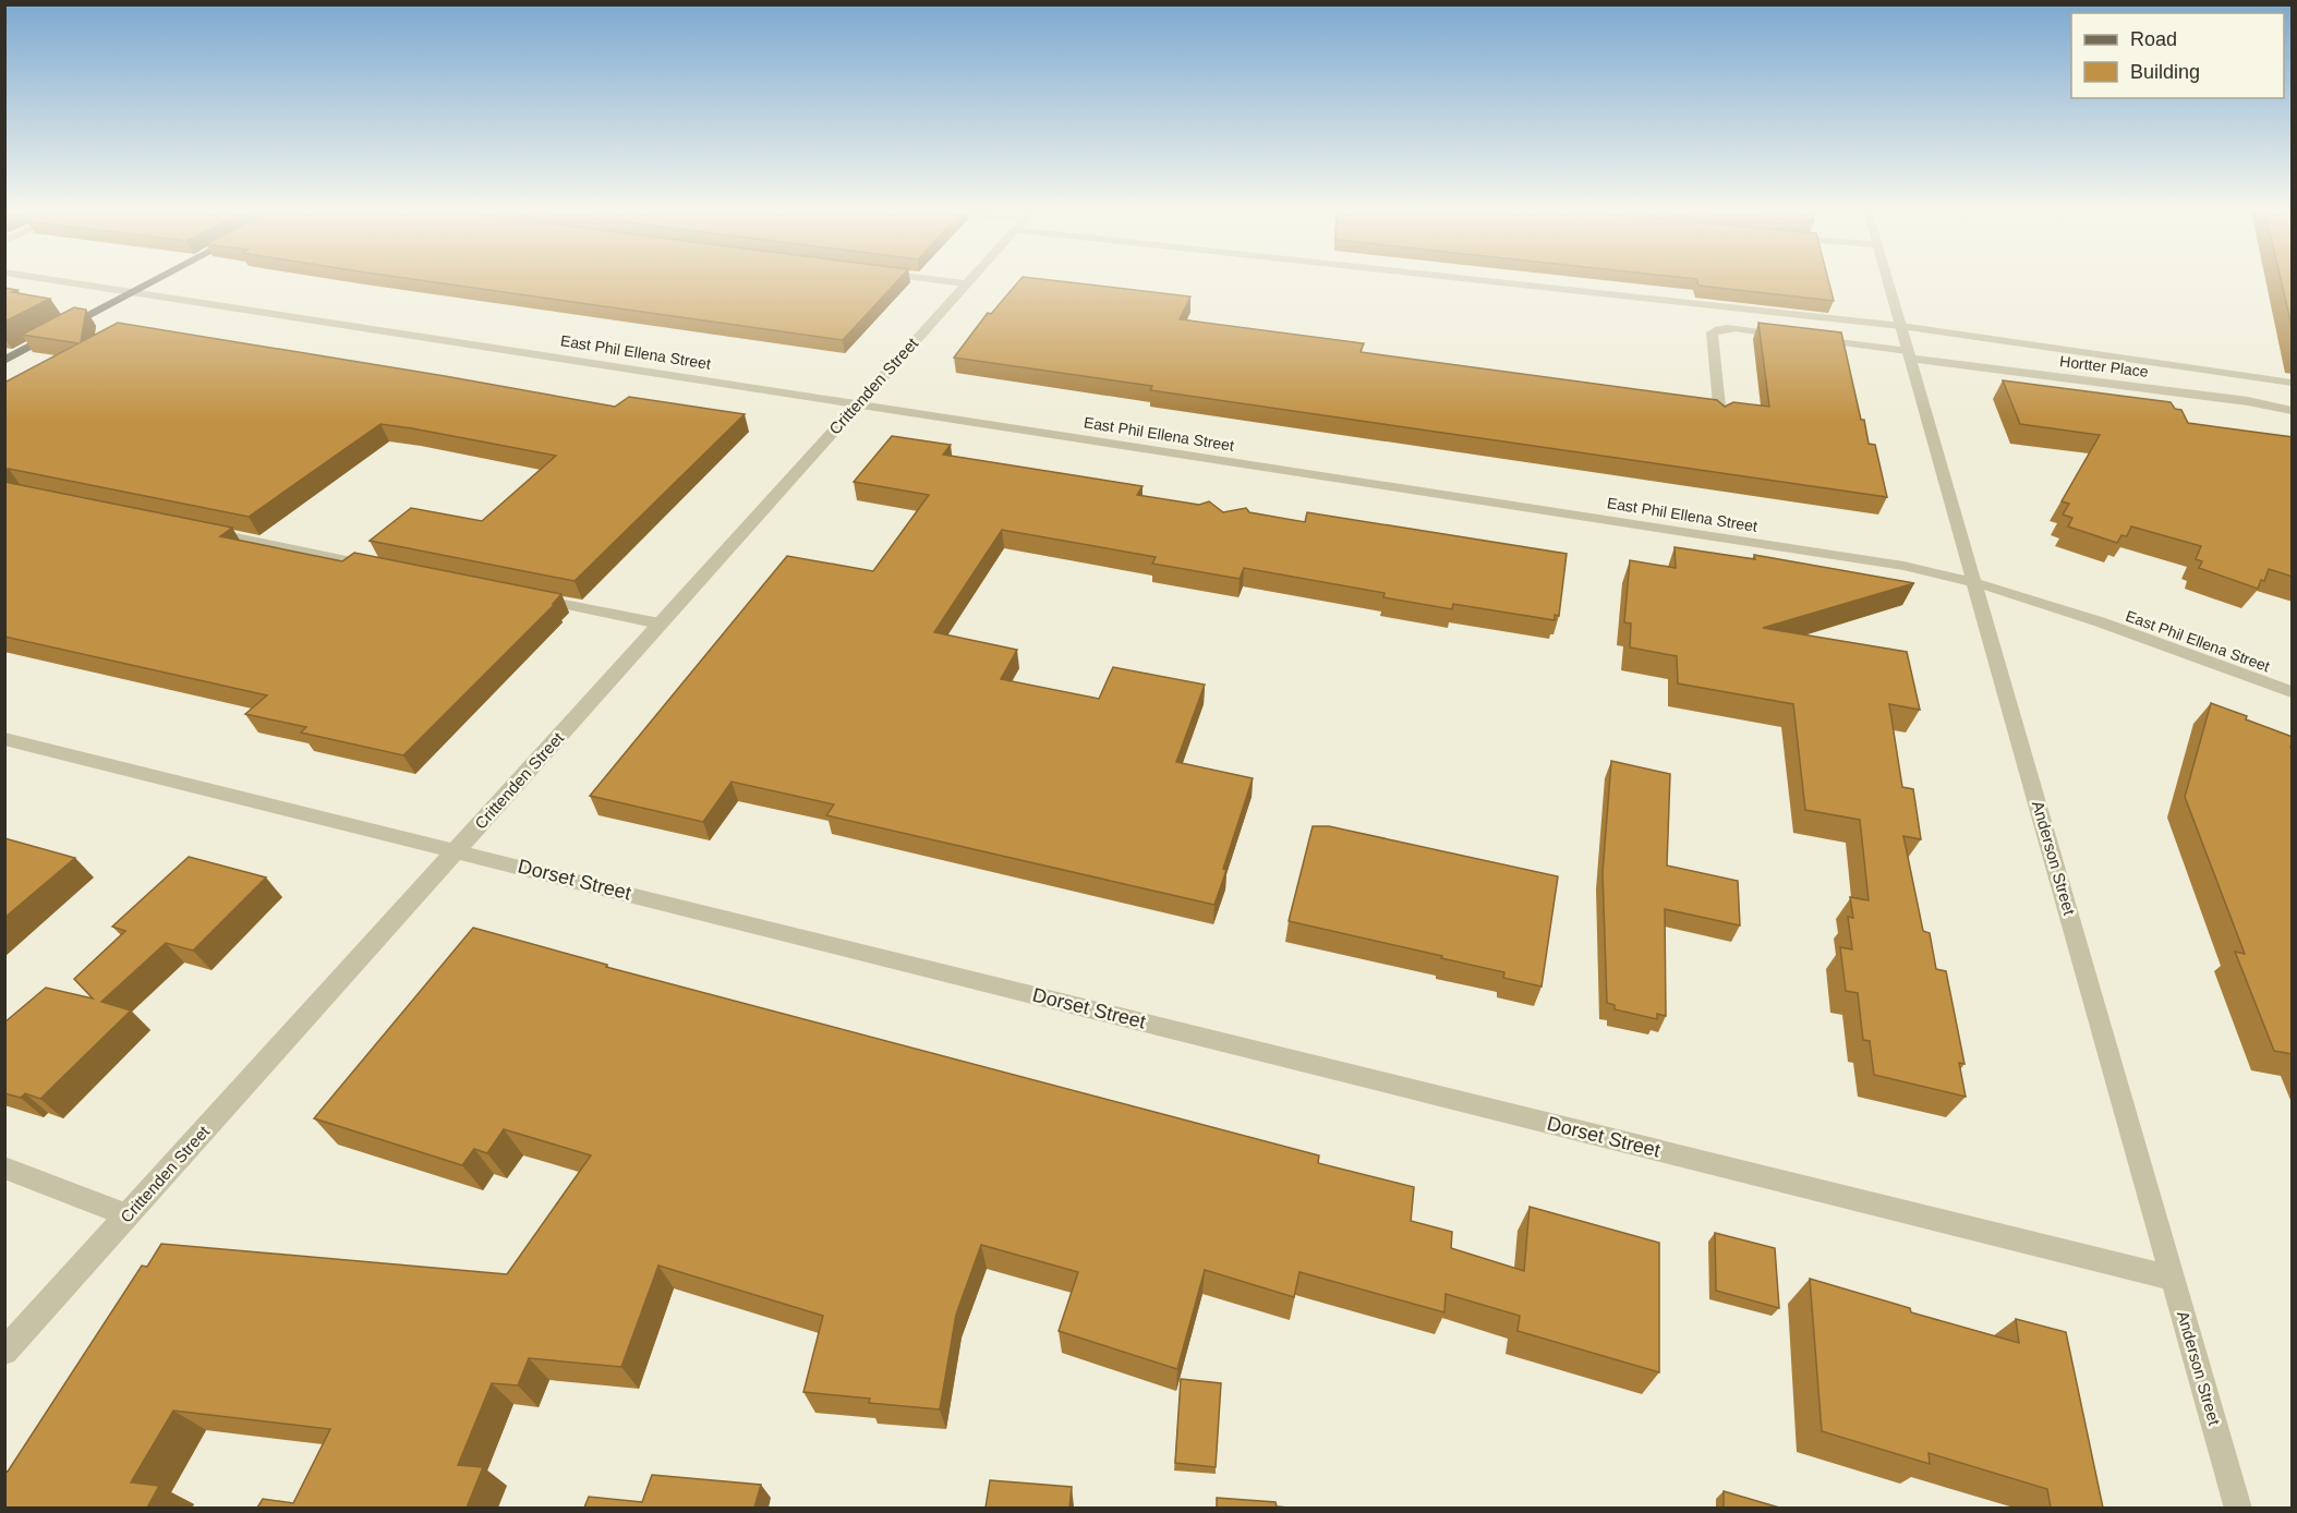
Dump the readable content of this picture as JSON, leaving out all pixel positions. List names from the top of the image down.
{
  "streets": {
    "street": [
      "East Phil Ellena Street",
      "Hortter Place",
      "Crittenden Street",
      "Anderson Street",
      "Dorset Street"
    ]
  },
  "crossings": [
    ["East Phil Ellena Street", "Crittenden Street"],
    ["East Phil Ellena Street", "Anderson Street"],
    ["Hortter Place", "Anderson Street"],
    ["Crittenden Street", "Dorset Street"],
    ["Anderson Street", "Dorset Street"]
  ],
  "legend": ["Road", "Building"]
}
